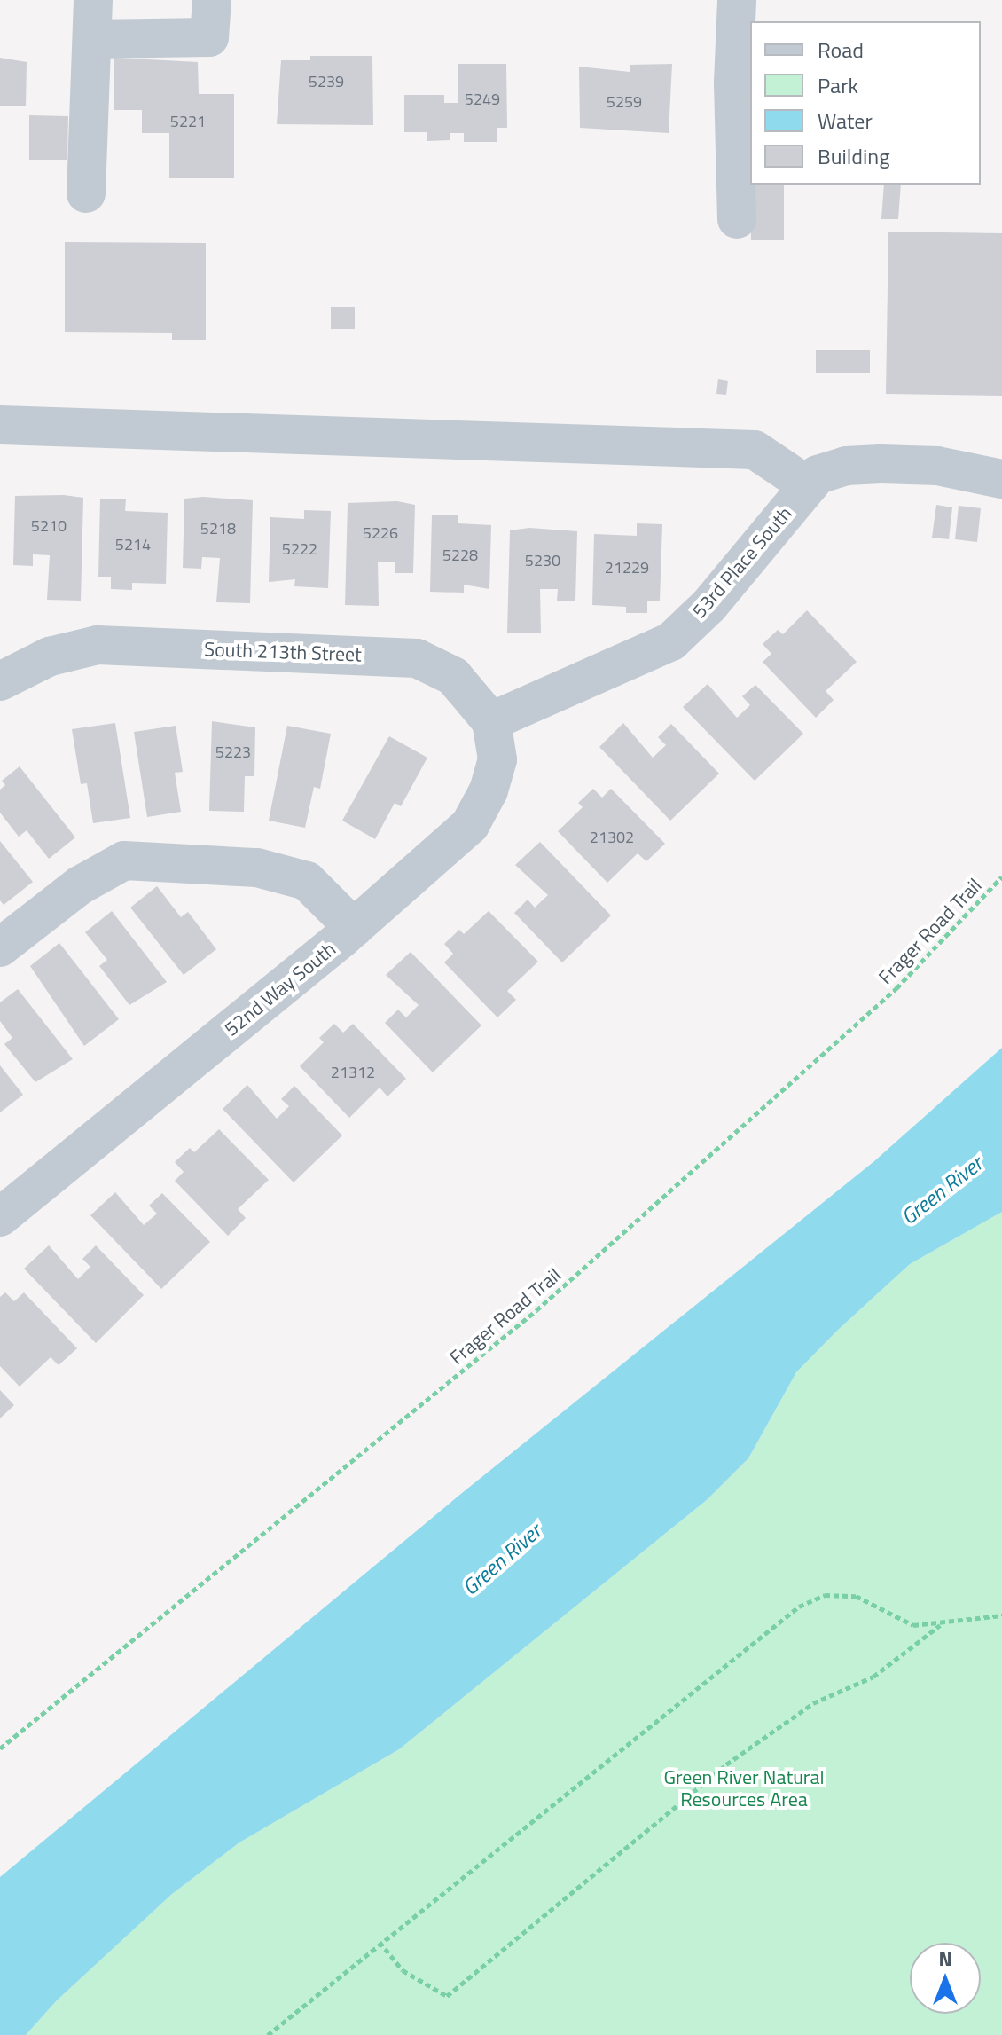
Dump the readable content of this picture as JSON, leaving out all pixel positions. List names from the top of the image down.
{
  "streets": {
    "street": ["53rd Place South", "South 213th Street", "52nd Way South"],
    "path": ["Frager Road Trail"]
  },
  "crossings": [
    ["53rd Place South", "South 213th Street"],
    ["53rd Place South", "52nd Way South"],
    ["South 213th Street", "52nd Way South"]
  ],
  "water": ["Green River"],
  "parks": ["Green River Natural Resources Area"],
  "house_numbers": [
    "5239",
    "5249",
    "5259",
    "5221",
    "5210",
    "5218",
    "5226",
    "5214",
    "5222",
    "5228",
    "5230",
    "21229",
    "5223",
    "21302",
    "21312"
  ],
  "legend": [
    "Road",
    "Park",
    "Water",
    "Building"
  ],
  "north": "top"
}
